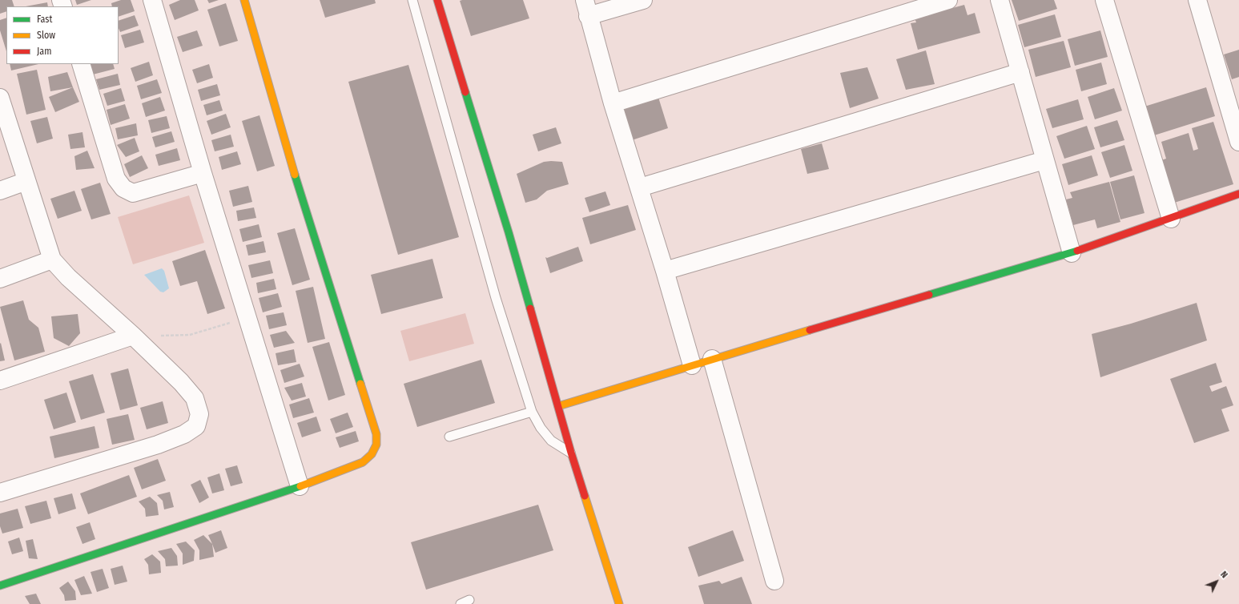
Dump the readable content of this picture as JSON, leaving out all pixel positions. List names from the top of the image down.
{
  "legend": ["Fast", "Slow", "Jam"],
  "north": "top right"
}
